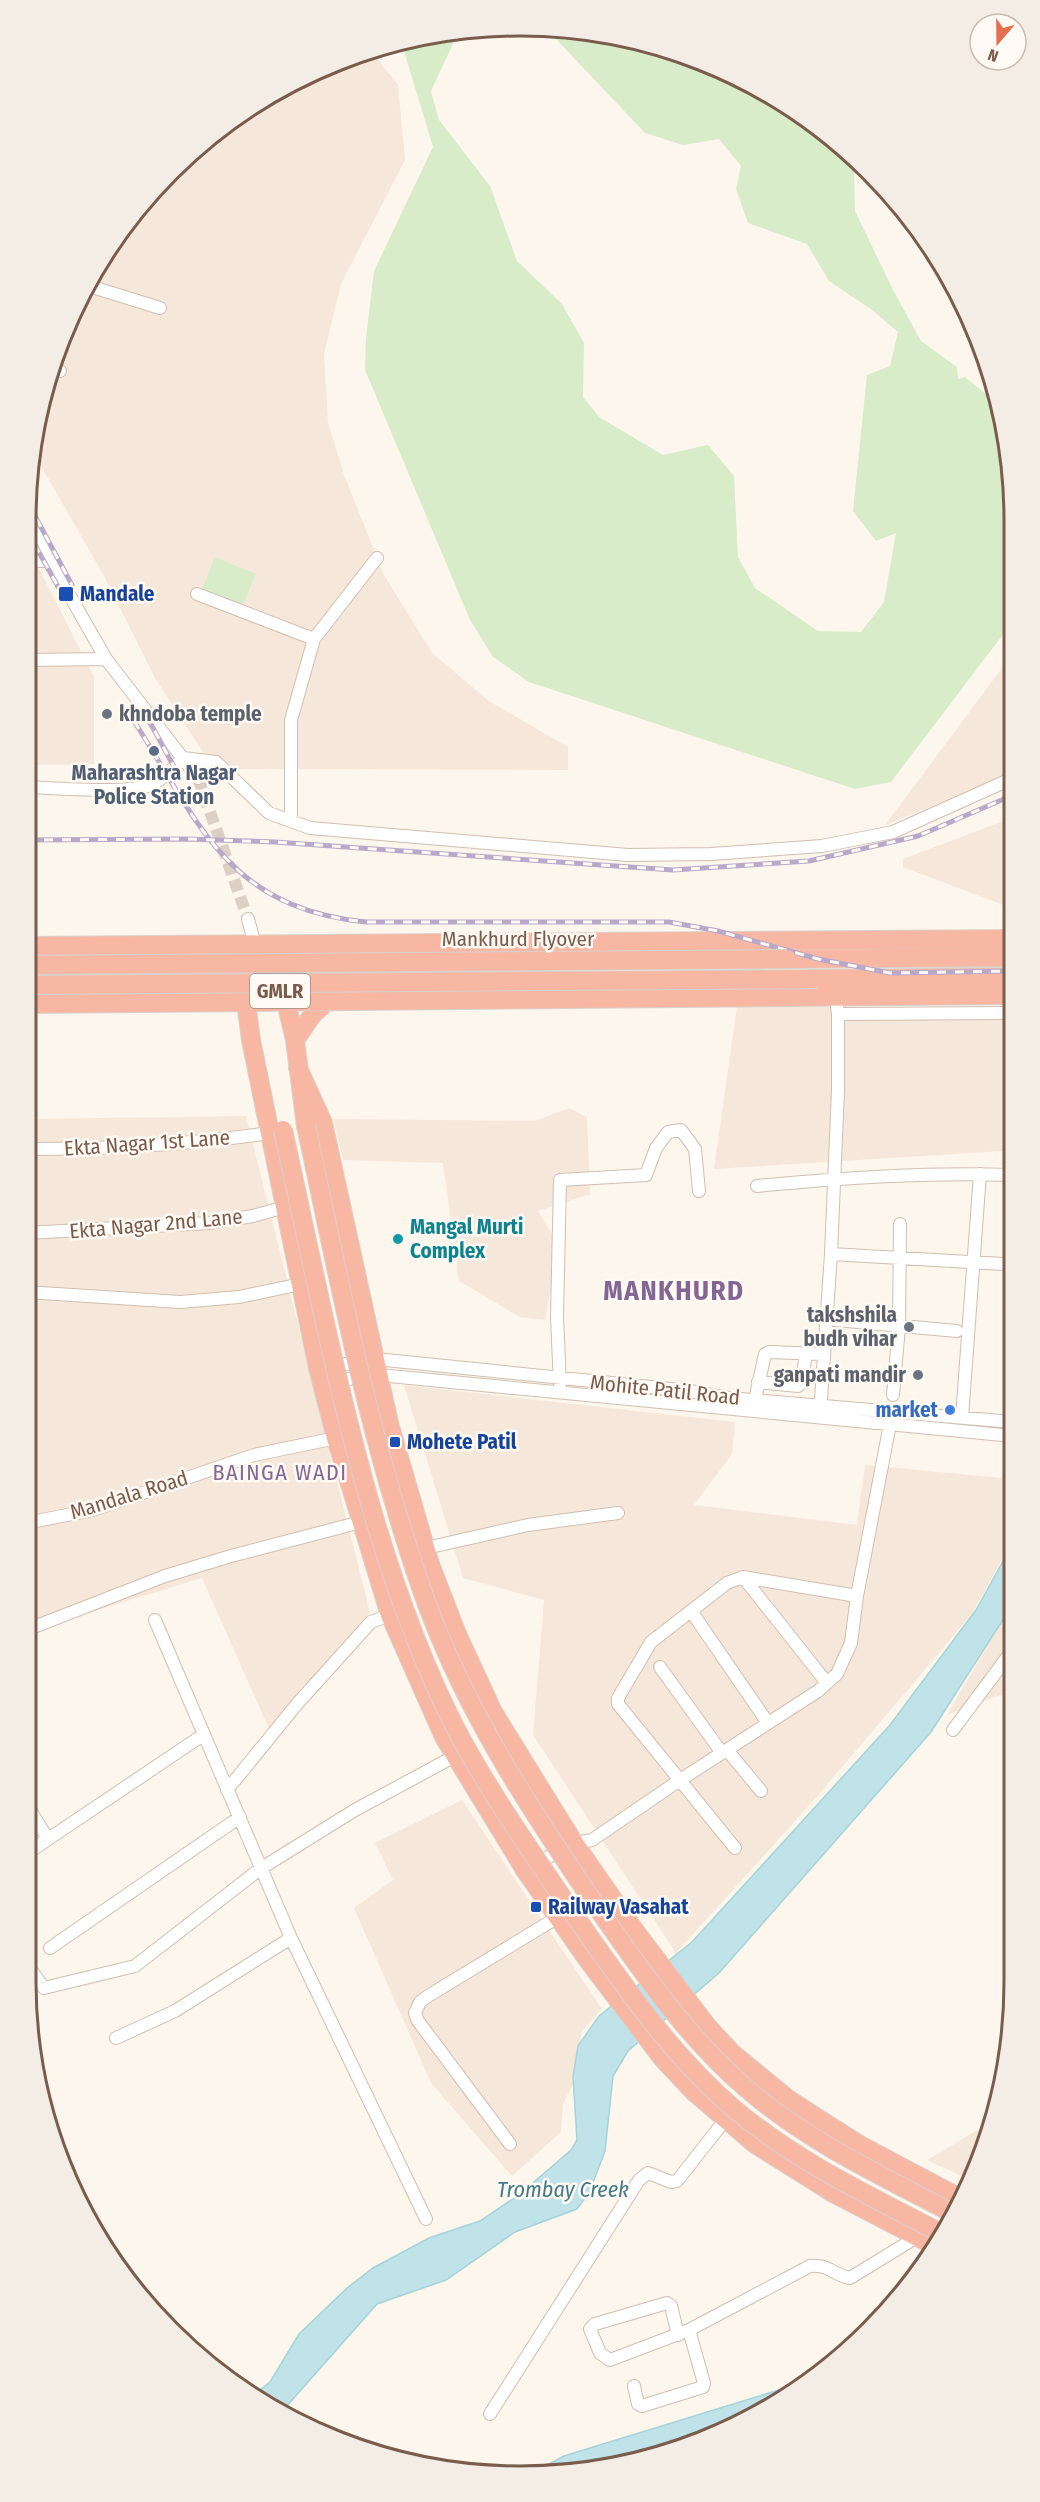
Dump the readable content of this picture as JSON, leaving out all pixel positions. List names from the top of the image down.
{
  "streets": {
    "highway": ["Mankhurd Flyover", "GMLR"],
    "street": [
      "Ekta Nagar 1st Lane",
      "Ekta Nagar 2nd Lane",
      "Mohite Patil Road",
      "Mandala Road"
    ]
  },
  "crossings": [
    ["GMLR", "Ekta Nagar 1st Lane"]
  ],
  "districts": ["MANKHURD", "BAINGA WADI"],
  "water": ["Trombay Creek"],
  "places": {
    "transit": ["Mandale", "Mohete Patil", "Railway Vasahat"],
    "other": [
      "khndoba temple",
      "Maharashtra Nagar Police Station",
      "Mangal Murti Complex",
      "takshshila budh vihar",
      "ganpati mandir",
      "market"
    ]
  },
  "north": "bottom"
}
